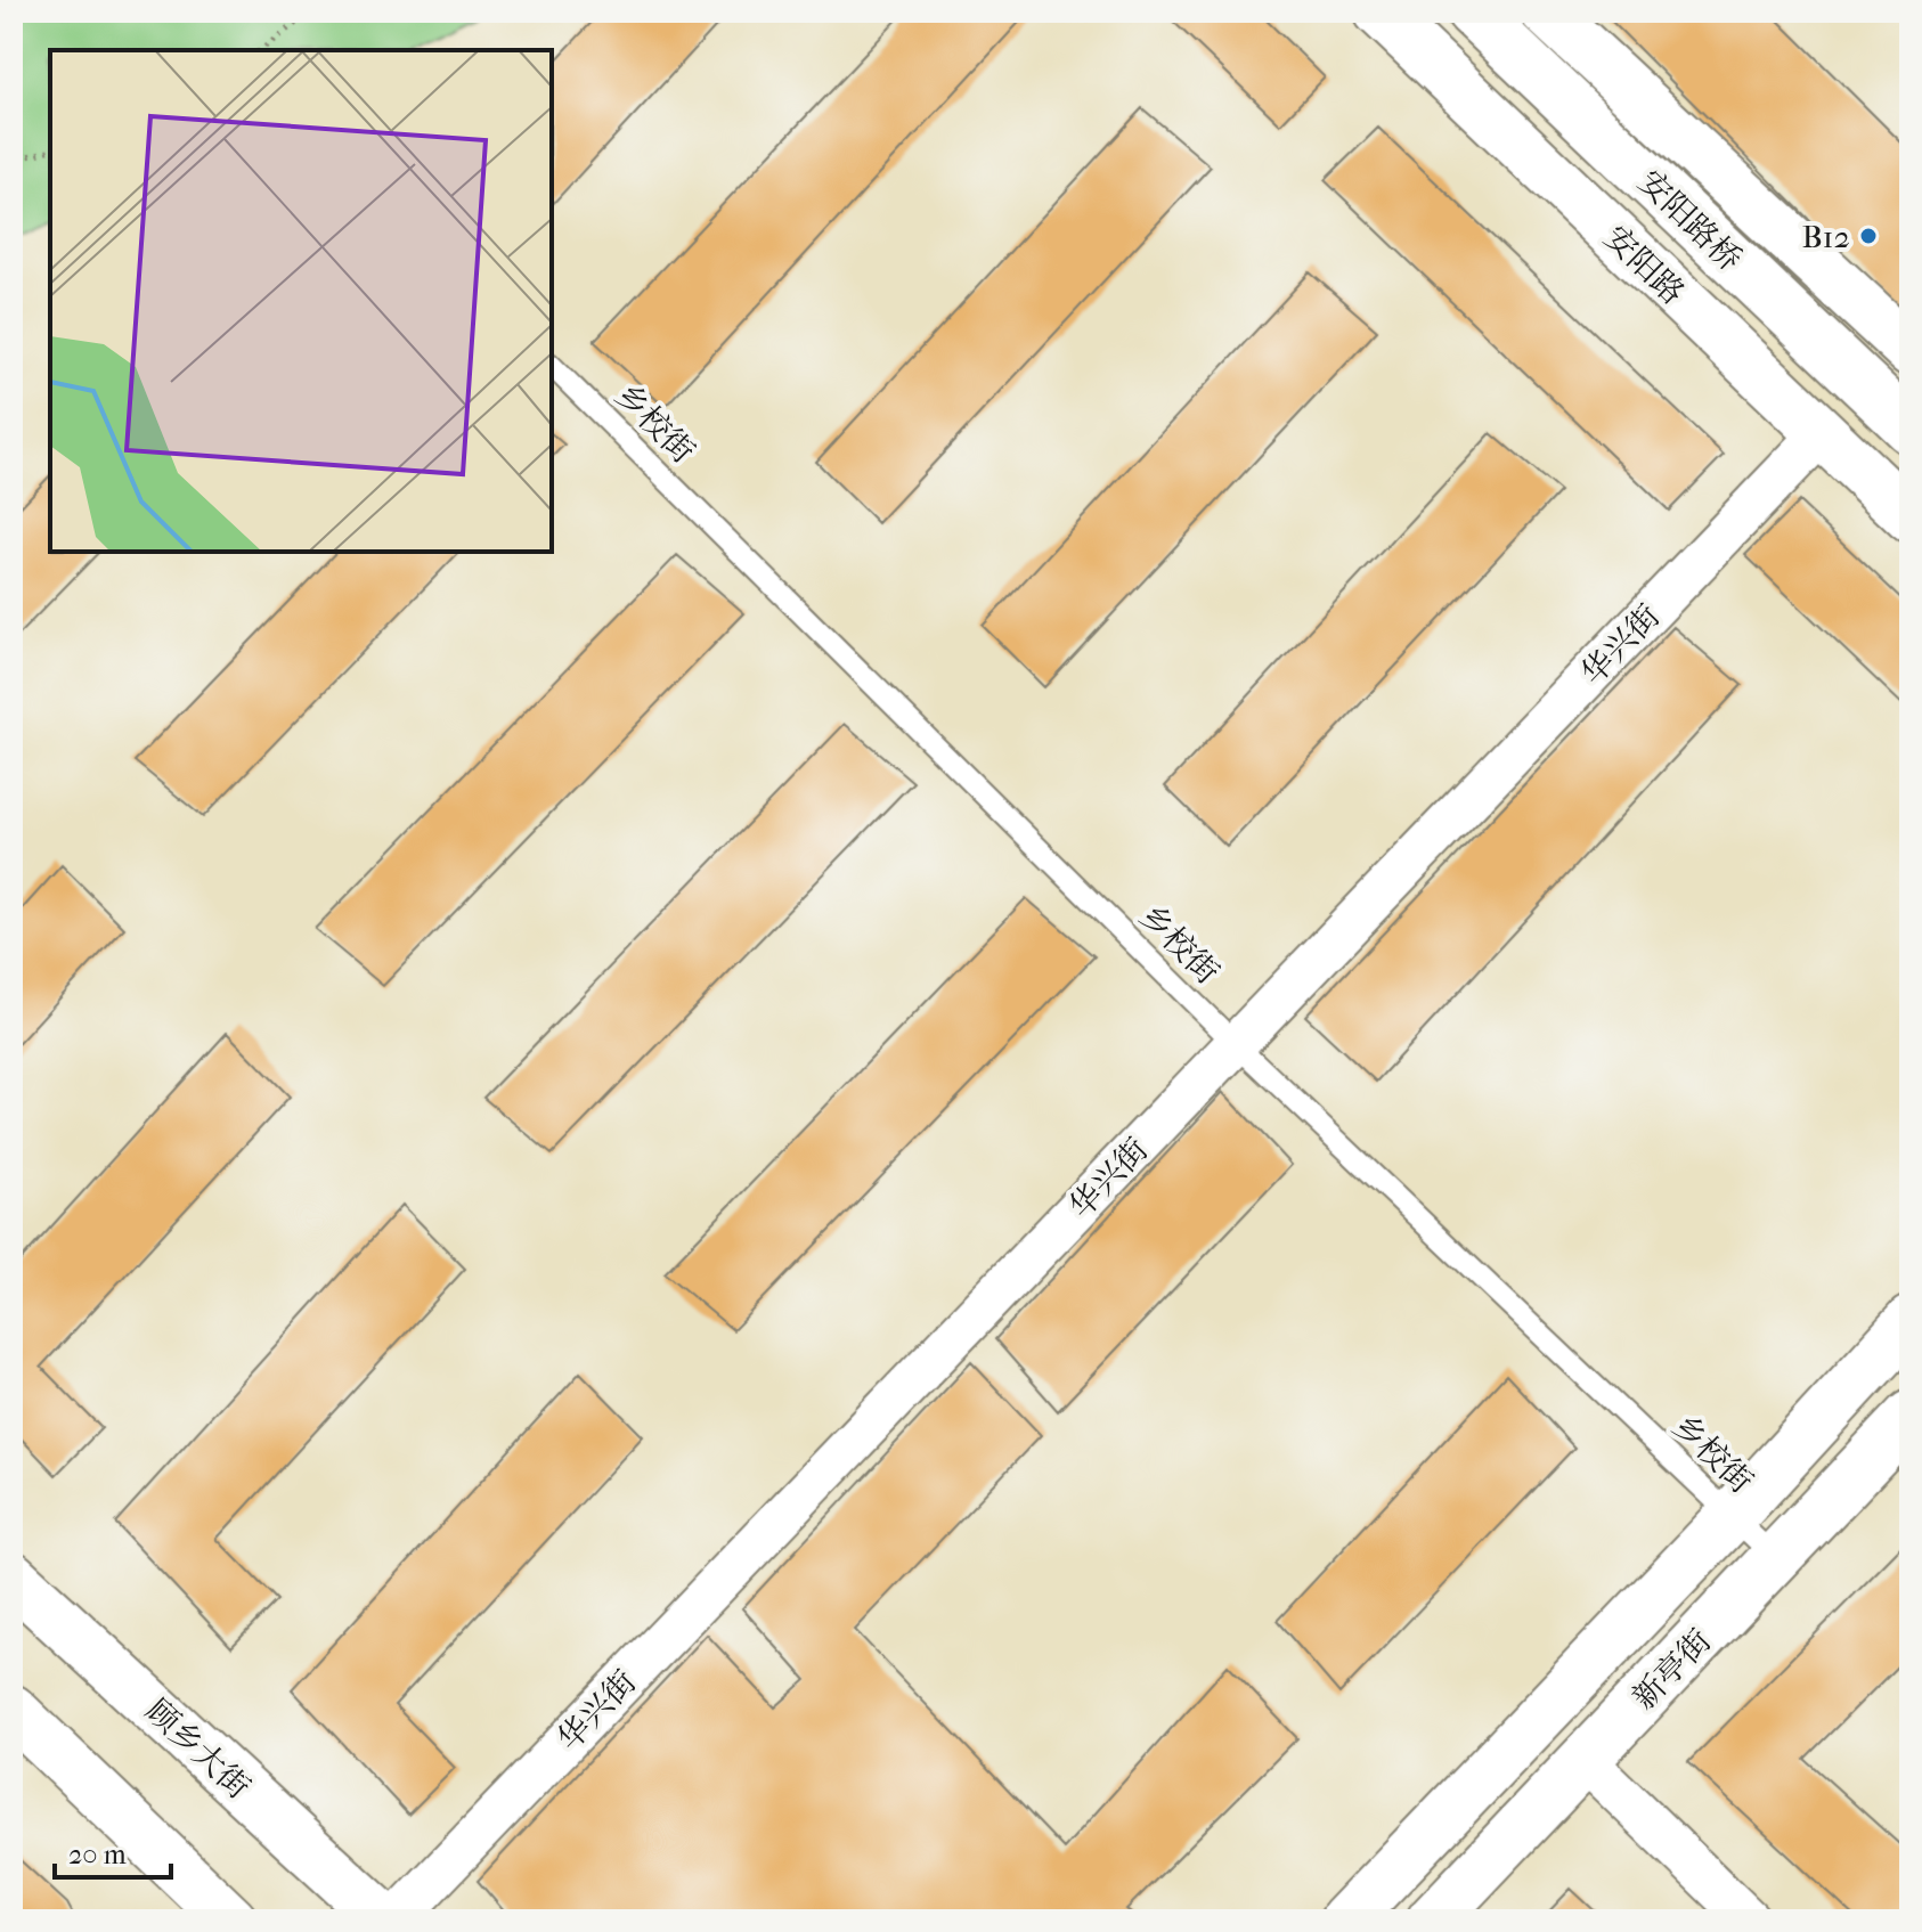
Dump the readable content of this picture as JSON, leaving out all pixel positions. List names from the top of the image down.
{
  "streets": {
    "main road": [
      "安阳路桥",
      "安阳路",
      "新亭街",
      "顾乡大街"
    ],
    "street": ["华兴街"],
    "lane": ["乡校街"]
  },
  "crossings": [
    ["安阳路", "华兴街"],
    ["乡校街", "华兴街"],
    ["乡校街", "新亭街"]
  ],
  "places": ["B12"],
  "scale_bar": "20 m"
}
